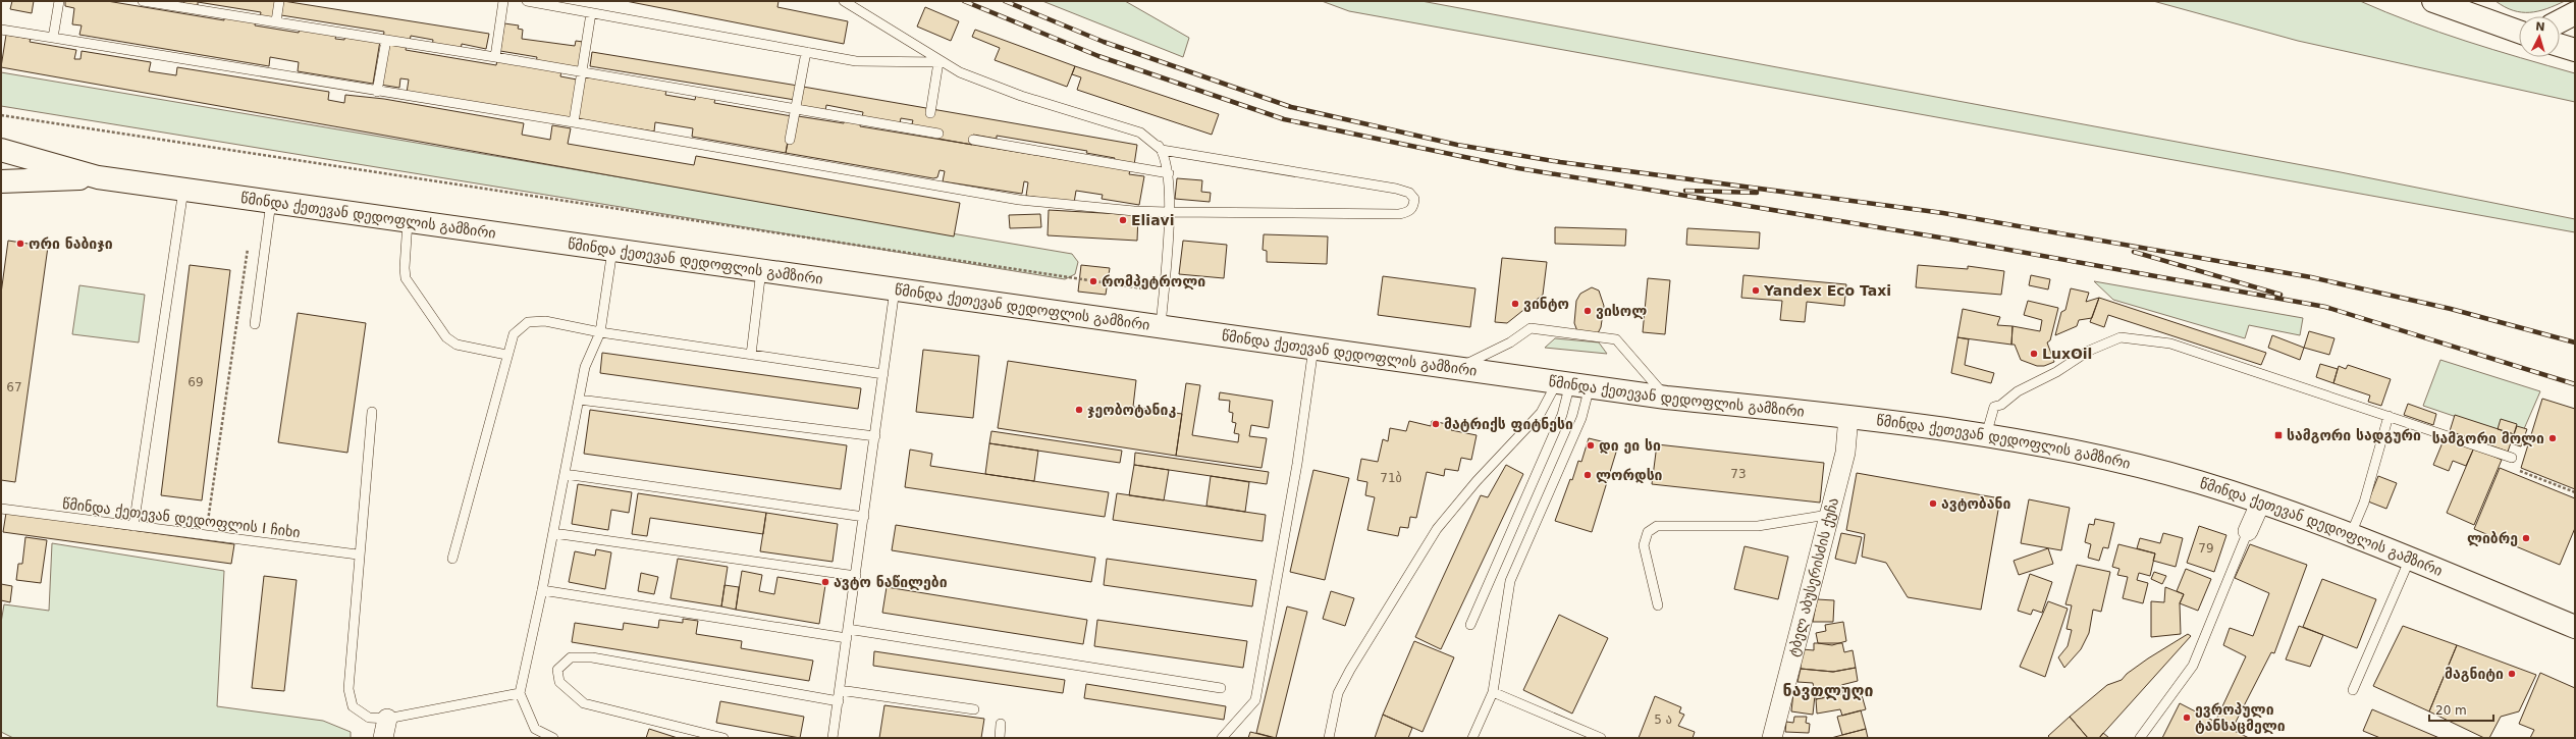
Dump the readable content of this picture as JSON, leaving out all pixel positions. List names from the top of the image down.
{
  "streets": {
    "main road": ["წმინდა ქეთევან დედოფლის გამზირი"],
    "street": ["ტბელ აბუსერისძის ქუჩა"],
    "lane": ["წმინდა ქეთევან დედოფლის I ჩიხი"]
  },
  "crossings": [
    ["წმინდა ქეთევან დედოფლის გამზირი", "ტბელ აბუსერისძის ქუჩა"]
  ],
  "districts": ["ნავთლუღი"],
  "places": {
    "other": [
      "Eliavi",
      "ორი ნაბიჯი",
      "რომპეტროლი",
      "Yandex Eco Taxi",
      "ვინტო",
      "ვისოლ",
      "LuxOil",
      "ჯეობოტანიკ",
      "მატრიქს ფიტნესი",
      "სამგორი მოლი",
      "დი ეი სი",
      "ლორდსი",
      "ავტობანი",
      "ლიბრე",
      "ავტო ნაწილები",
      "მაგნიტი",
      "ევროპული ტანსაცმელი"
    ],
    "transit": ["სამგორი სადგური"]
  },
  "house_numbers": [
    "69",
    "67",
    "73",
    "71ბ",
    "79",
    "5 ა"
  ],
  "scale_bar": "20 m",
  "north": "top"
}
